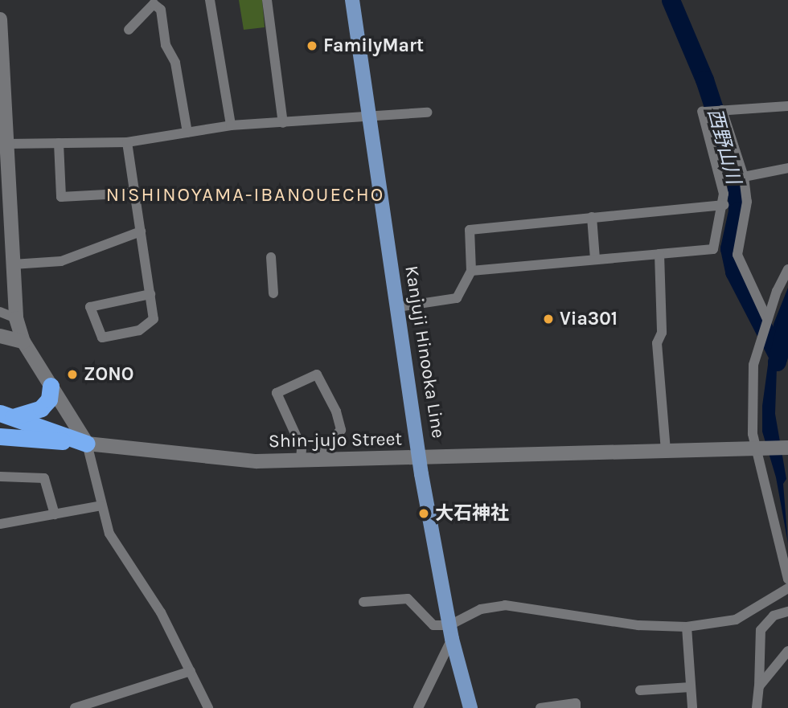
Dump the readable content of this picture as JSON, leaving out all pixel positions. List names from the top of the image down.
{
  "streets": {
    "main road": ["Kanjuji Hinooka Line", "Shin-jujo Street"]
  },
  "crossings": [
    ["Kanjuji Hinooka Line", "Shin-jujo Street"]
  ],
  "districts": ["NISHINOYAMA-IBANOUECHO"],
  "water": ["西野山川"],
  "places": [
    "FamilyMart",
    "Via301",
    "ZONO",
    "大石神社"
  ]
}
